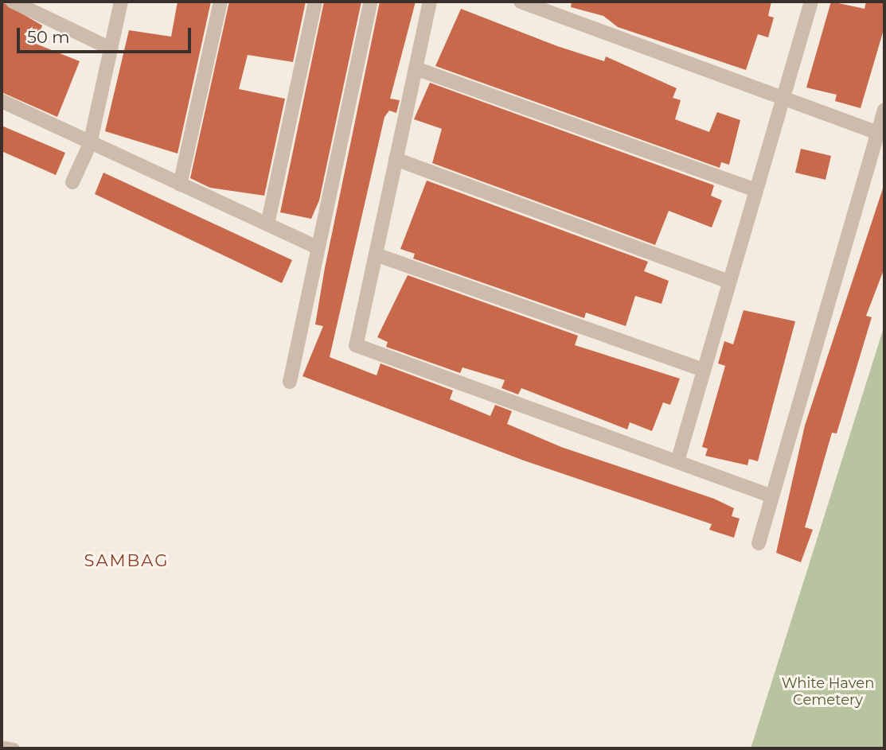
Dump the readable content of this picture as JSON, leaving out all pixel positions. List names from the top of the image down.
{
  "districts": ["SAMBAG"],
  "parks": ["White Haven Cemetery"],
  "scale_bar": "50 m"
}
